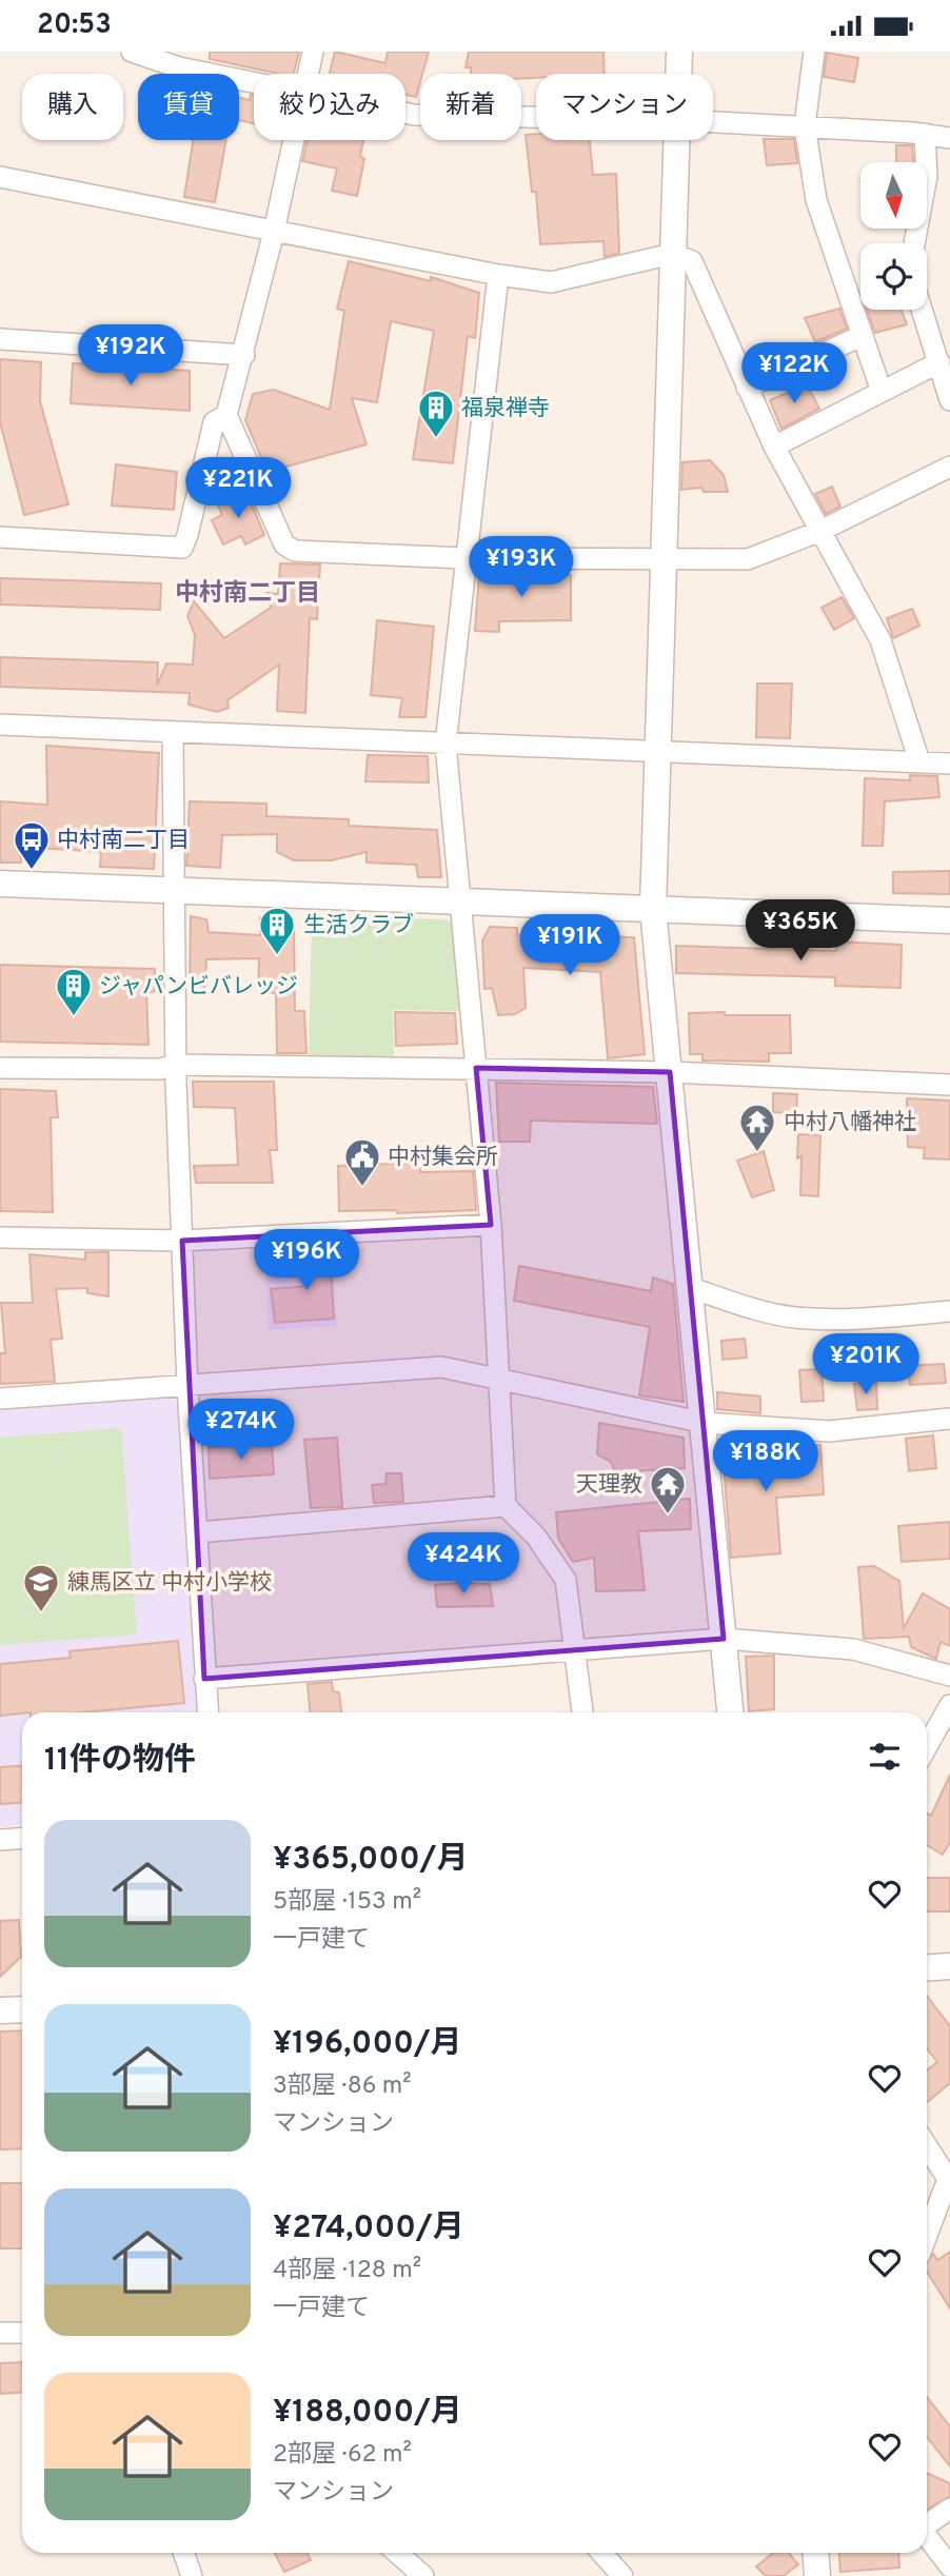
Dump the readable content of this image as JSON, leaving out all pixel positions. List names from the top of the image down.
{
  "districts": ["中村南二丁目"],
  "places": {
    "building": ["福泉禅寺", "生活クラブ", "ジャパンビバレッジ"],
    "bus stop": ["中村南二丁目"],
    "temple": ["中村八幡神社", "天理教"],
    "public building": ["中村集会所"],
    "school or university": ["練馬区立 中村小学校"]
  },
  "north": "bottom",
  "page": {
    "status": "20:53",
    "chip": [
      "購入",
      "賃貸",
      "絞り込み",
      "新着",
      "マンション"
    ],
    "price": [
      "¥192K",
      "¥122K",
      "¥221K",
      "¥193K",
      "¥365K",
      "¥191K",
      "¥196K",
      "¥201K",
      "¥274K",
      "¥188K",
      "¥424K"
    ],
    "heading": "11件の物件",
    "list": [
      {
        "name": "¥365,000/月",
        "note": "5部屋 · 153 m² · 一戸建て"
      },
      {
        "name": "¥196,000/月",
        "note": "3部屋 · 86 m² · マンション"
      },
      {
        "name": "¥274,000/月",
        "note": "4部屋 · 128 m² · 一戸建て"
      },
      {
        "name": "¥188,000/月",
        "note": "2部屋 · 62 m² · マンション"
      }
    ]
  }
}
